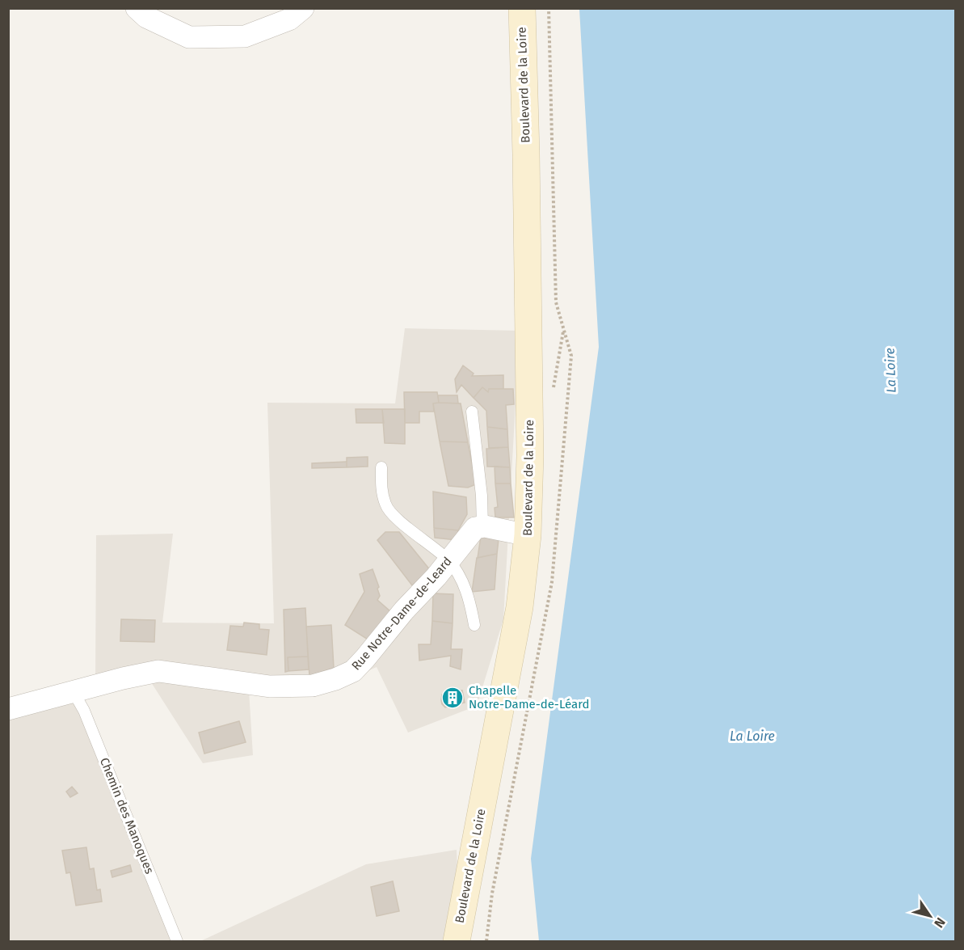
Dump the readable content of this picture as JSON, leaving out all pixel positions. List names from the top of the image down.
{
  "streets": {
    "main road": ["Boulevard de la Loire"],
    "street": ["Rue Notre-Dame-de-Leard"],
    "lane": ["Chemin des Manoques"]
  },
  "crossings": [
    ["Rue Notre-Dame-de-Leard", "Chemin des Manoques"]
  ],
  "water": ["La Loire"],
  "places": {
    "building": ["Chapelle Notre-Dame-de-Léard"]
  },
  "north": "bottom right"
}
